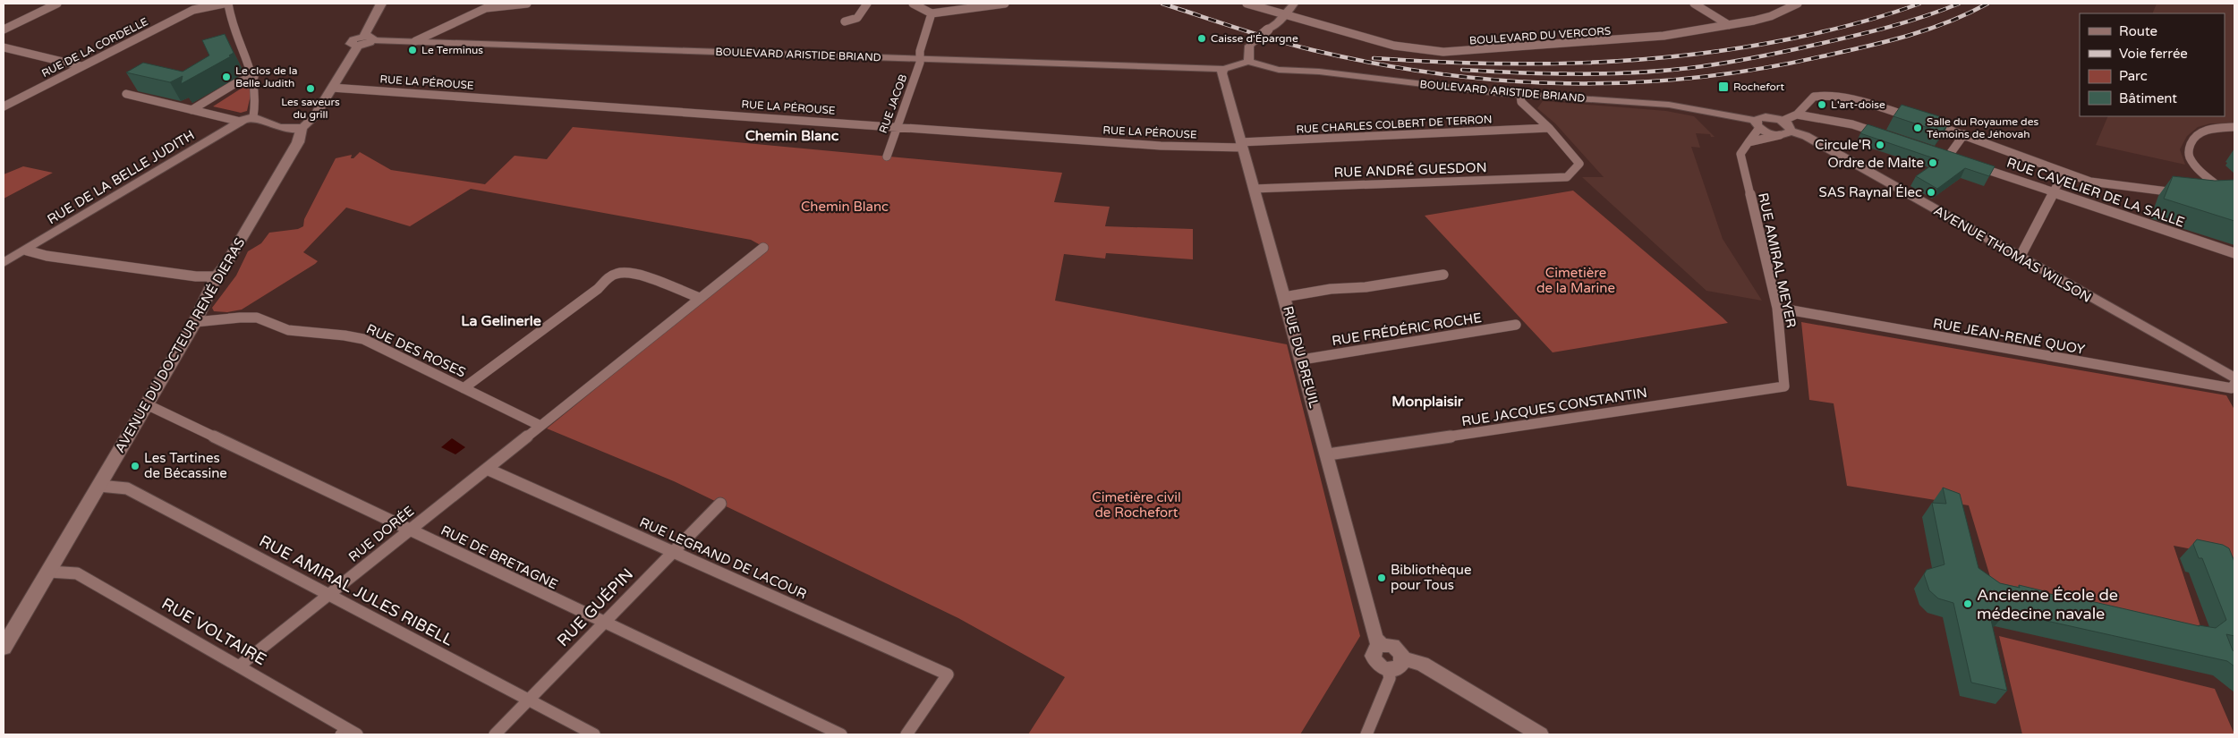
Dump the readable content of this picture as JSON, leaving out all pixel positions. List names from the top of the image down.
{
  "streets": {
    "main road": ["AVENUE DU DOCTEUR RENÉ DIERAS"],
    "street": [
      "BOULEVARD DU VERCORS",
      "RUE DE LA CORDELLE",
      "BOULEVARD ARISTIDE BRIAND",
      "RUE LA PÉROUSE",
      "RUE JACOB",
      "RUE CHARLES COLBERT DE TERRON",
      "RUE ANDRÉ GUESDON",
      "RUE DE LA BELLE JUDITH",
      "RUE CAVELIER DE LA SALLE",
      "AVENUE THOMAS WILSON",
      "RUE AMIRAL MEYER",
      "RUE FRÉDÉRIC ROCHE",
      "RUE JEAN-RENÉ QUOY",
      "RUE DES ROSES",
      "RUE DU BREUIL",
      "RUE JACQUES CONSTANTIN",
      "RUE DORÉE",
      "RUE DE BRETAGNE",
      "RUE LEGRAND DE LACOUR",
      "RUE AMIRAL JULES RIBELL",
      "RUE GUÉPIN",
      "RUE VOLTAIRE"
    ]
  },
  "crossings": [
    ["BOULEVARD ARISTIDE BRIAND", "RUE JACOB"],
    ["BOULEVARD ARISTIDE BRIAND", "AVENUE THOMAS WILSON"],
    ["BOULEVARD ARISTIDE BRIAND", "RUE AMIRAL MEYER"],
    ["BOULEVARD ARISTIDE BRIAND", "RUE DU BREUIL"],
    ["RUE LA PÉROUSE", "RUE JACOB"],
    ["RUE LA PÉROUSE", "RUE CHARLES COLBERT DE TERRON"],
    ["RUE LA PÉROUSE", "AVENUE DU DOCTEUR RENÉ DIERAS"],
    ["RUE LA PÉROUSE", "RUE DU BREUIL"],
    ["RUE CHARLES COLBERT DE TERRON", "RUE ANDRÉ GUESDON"],
    ["RUE CHARLES COLBERT DE TERRON", "RUE DU BREUIL"],
    ["RUE ANDRÉ GUESDON", "RUE DU BREUIL"],
    ["AVENUE THOMAS WILSON", "RUE AMIRAL MEYER"],
    ["AVENUE THOMAS WILSON", "RUE JEAN-RENÉ QUOY"],
    ["RUE AMIRAL MEYER", "RUE JEAN-RENÉ QUOY"],
    ["RUE AMIRAL MEYER", "RUE JACQUES CONSTANTIN"],
    ["RUE FRÉDÉRIC ROCHE", "RUE DU BREUIL"],
    ["AVENUE DU DOCTEUR RENÉ DIERAS", "RUE DES ROSES"],
    ["AVENUE DU DOCTEUR RENÉ DIERAS", "RUE DE BRETAGNE"],
    ["AVENUE DU DOCTEUR RENÉ DIERAS", "RUE AMIRAL JULES RIBELL"],
    ["AVENUE DU DOCTEUR RENÉ DIERAS", "RUE VOLTAIRE"],
    ["RUE DES ROSES", "RUE DORÉE"],
    ["RUE DU BREUIL", "RUE JACQUES CONSTANTIN"],
    ["RUE DORÉE", "RUE DE BRETAGNE"],
    ["RUE DORÉE", "RUE LEGRAND DE LACOUR"],
    ["RUE DORÉE", "RUE AMIRAL JULES RIBELL"],
    ["RUE DORÉE", "RUE VOLTAIRE"],
    ["RUE DE BRETAGNE", "RUE GUÉPIN"],
    ["RUE LEGRAND DE LACOUR", "RUE GUÉPIN"],
    ["RUE AMIRAL JULES RIBELL", "RUE GUÉPIN"]
  ],
  "districts": ["Chemin Blanc", "La Gelinerle", "Monplaisir"],
  "parks": ["Chemin Blanc", "Cimetière de la Marine", "Cimetière civil de Rochefort"],
  "places": {
    "other": [
      "Caisse d'Épargne",
      "Le Terminus",
      "Le clos de la Belle Judith",
      "Les saveurs du grill",
      "L'art-doise",
      "Salle du Royaume des Témoins de Jéhovah",
      "Circule'R",
      "Ordre de Malte",
      "SAS Raynal Élec",
      "Les Tartines de Bécassine",
      "Bibliothèque pour Tous",
      "Ancienne École de médecine navale"
    ],
    "transit": ["Rochefort"]
  },
  "legend": [
    "Route",
    "Voie ferrée",
    "Parc",
    "Bâtiment"
  ]
}
